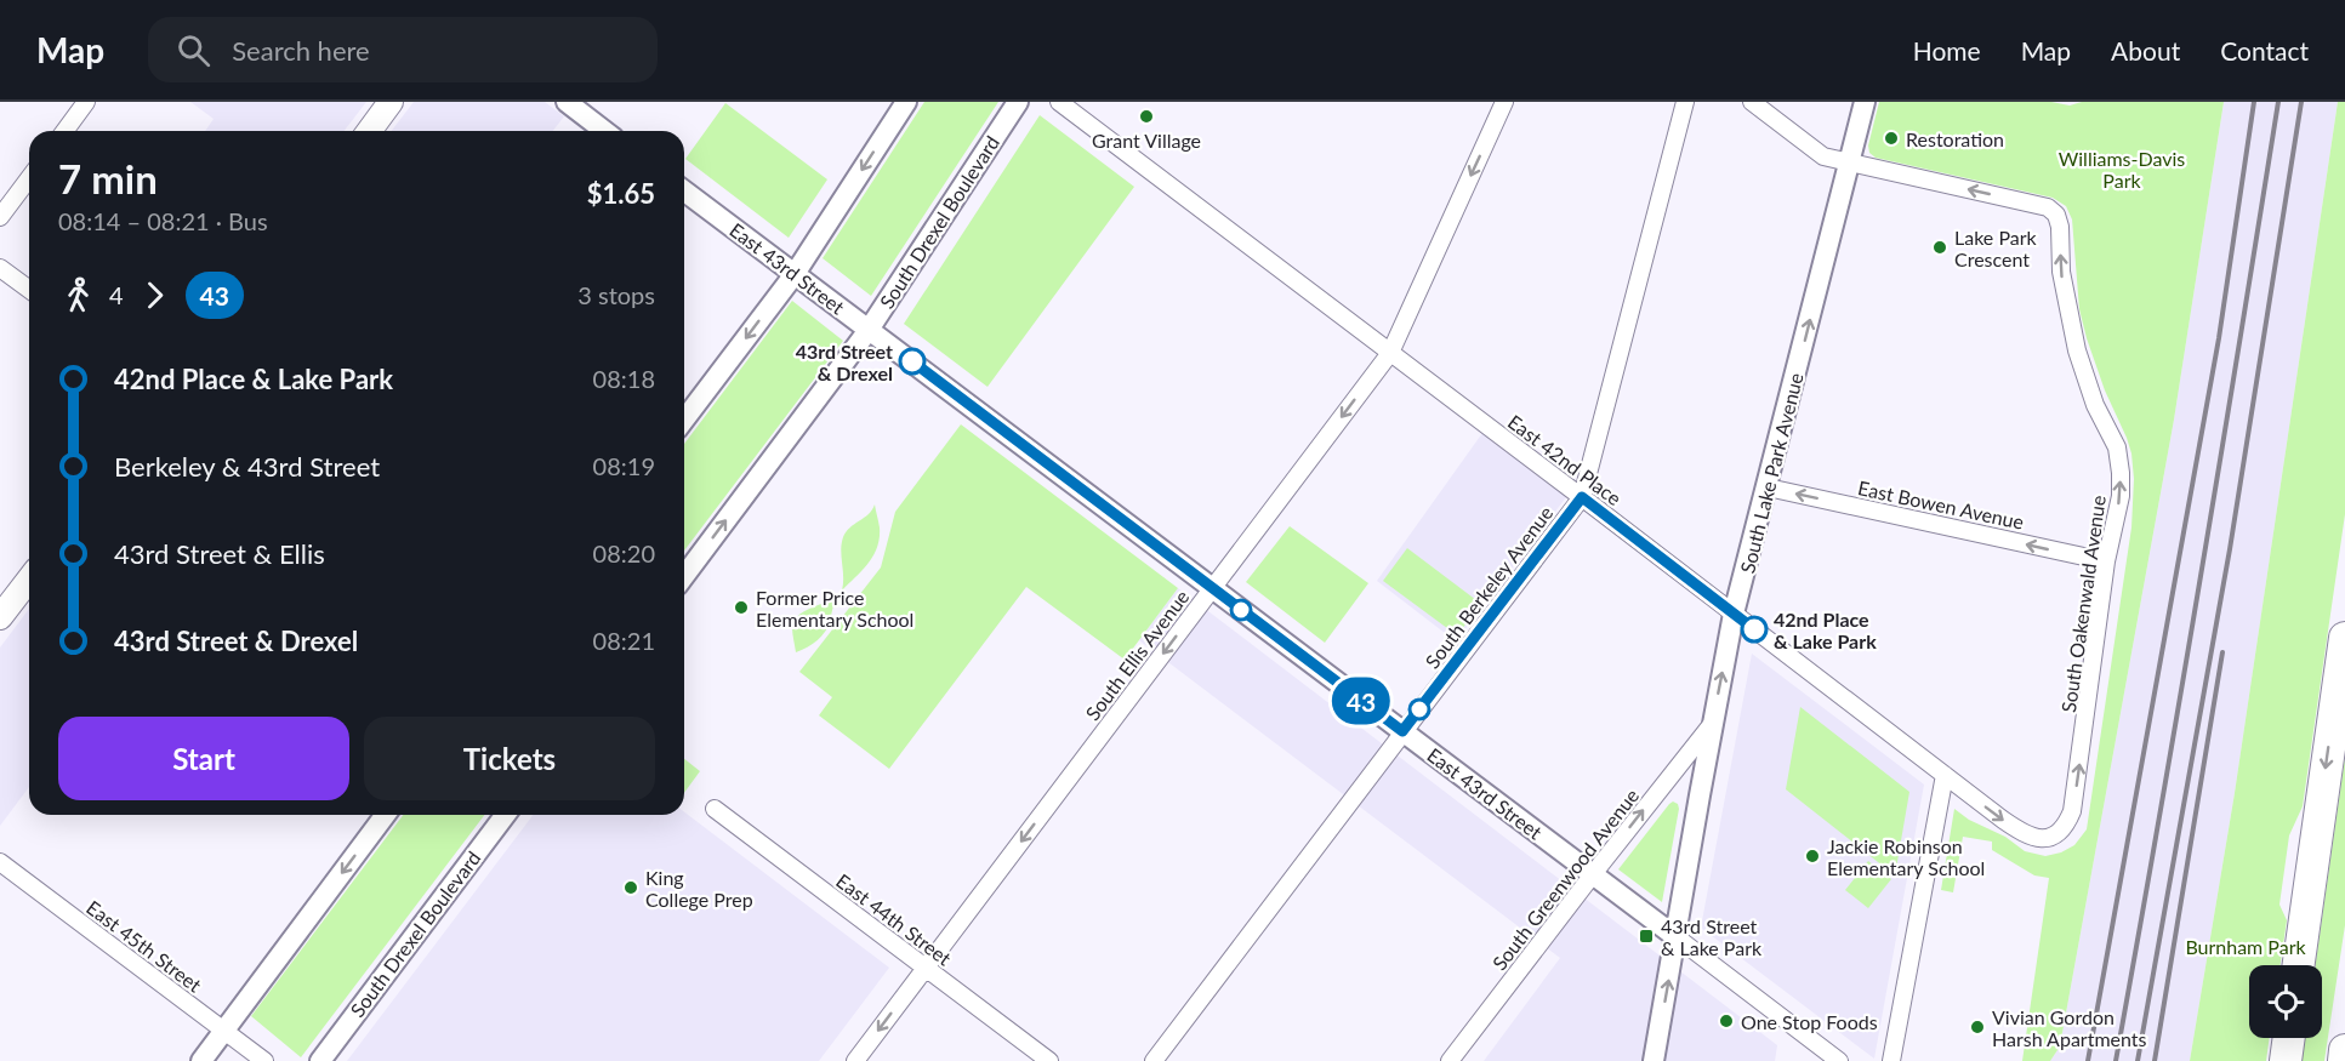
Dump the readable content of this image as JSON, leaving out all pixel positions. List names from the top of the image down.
{
  "streets": {
    "street": [
      "South Drexel Boulevard",
      "East 43rd Street",
      "East 42nd Place",
      "South Lake Park Avenue",
      "East Bowen Avenue",
      "South Berkeley Avenue",
      "South Oakenwald Avenue",
      "South Ellis Avenue",
      "South Greenwood Avenue",
      "East 44th Street",
      "East 45th Street"
    ]
  },
  "crossings": [
    ["South Drexel Boulevard", "East 43rd Street"],
    ["East 43rd Street", "South Lake Park Avenue"],
    ["East 43rd Street", "South Berkeley Avenue"],
    ["East 43rd Street", "South Ellis Avenue"],
    ["East 43rd Street", "South Greenwood Avenue"],
    ["East 42nd Place", "South Lake Park Avenue"],
    ["East 42nd Place", "South Berkeley Avenue"],
    ["East 42nd Place", "South Oakenwald Avenue"],
    ["East 42nd Place", "South Ellis Avenue"],
    ["South Lake Park Avenue", "East Bowen Avenue"],
    ["South Lake Park Avenue", "South Oakenwald Avenue"],
    ["South Lake Park Avenue", "South Greenwood Avenue"],
    ["East Bowen Avenue", "South Oakenwald Avenue"],
    ["South Ellis Avenue", "East 44th Street"]
  ],
  "one_way": [
    "South Lake Park Avenue",
    "East Bowen Avenue",
    "South Oakenwald Avenue",
    "South Ellis Avenue",
    "South Greenwood Avenue"
  ],
  "parks": ["Williams-Davis Park", "Burnham Park"],
  "places": {
    "other": [
      "Grant Village",
      "Restoration",
      "Lake Park Crescent",
      "43rd Street & Drexel",
      "Former Price Elementary School",
      "42nd Place & Lake Park",
      "Jackie Robinson Elementary School",
      "King College Prep",
      "One Stop Foods",
      "Vivian Gordon Harsh Apartments"
    ],
    "transit": ["43rd Street & Lake Park"]
  },
  "lines": ["bus line 43"],
  "page": {
    "header": "Map",
    "search": "Search here",
    "nav": [
      "Home",
      "Map",
      "About",
      "Contact"
    ],
    "on_map": "43",
    "heading": ["7 min", "08:14 – 08:21 · Bus", "$1.65"],
    "legs": ["4", "43", "3 stops"],
    "list": [
      {
        "name": "42nd Place & Lake Park",
        "value": "08:18"
      },
      {
        "name": "Berkeley & 43rd Street",
        "value": "08:19"
      },
      {
        "name": "43rd Street & Ellis",
        "value": "08:20"
      },
      {
        "name": "43rd Street & Drexel",
        "value": "08:21"
      }
    ],
    "buttons": ["Start", "Tickets"]
  }
}
